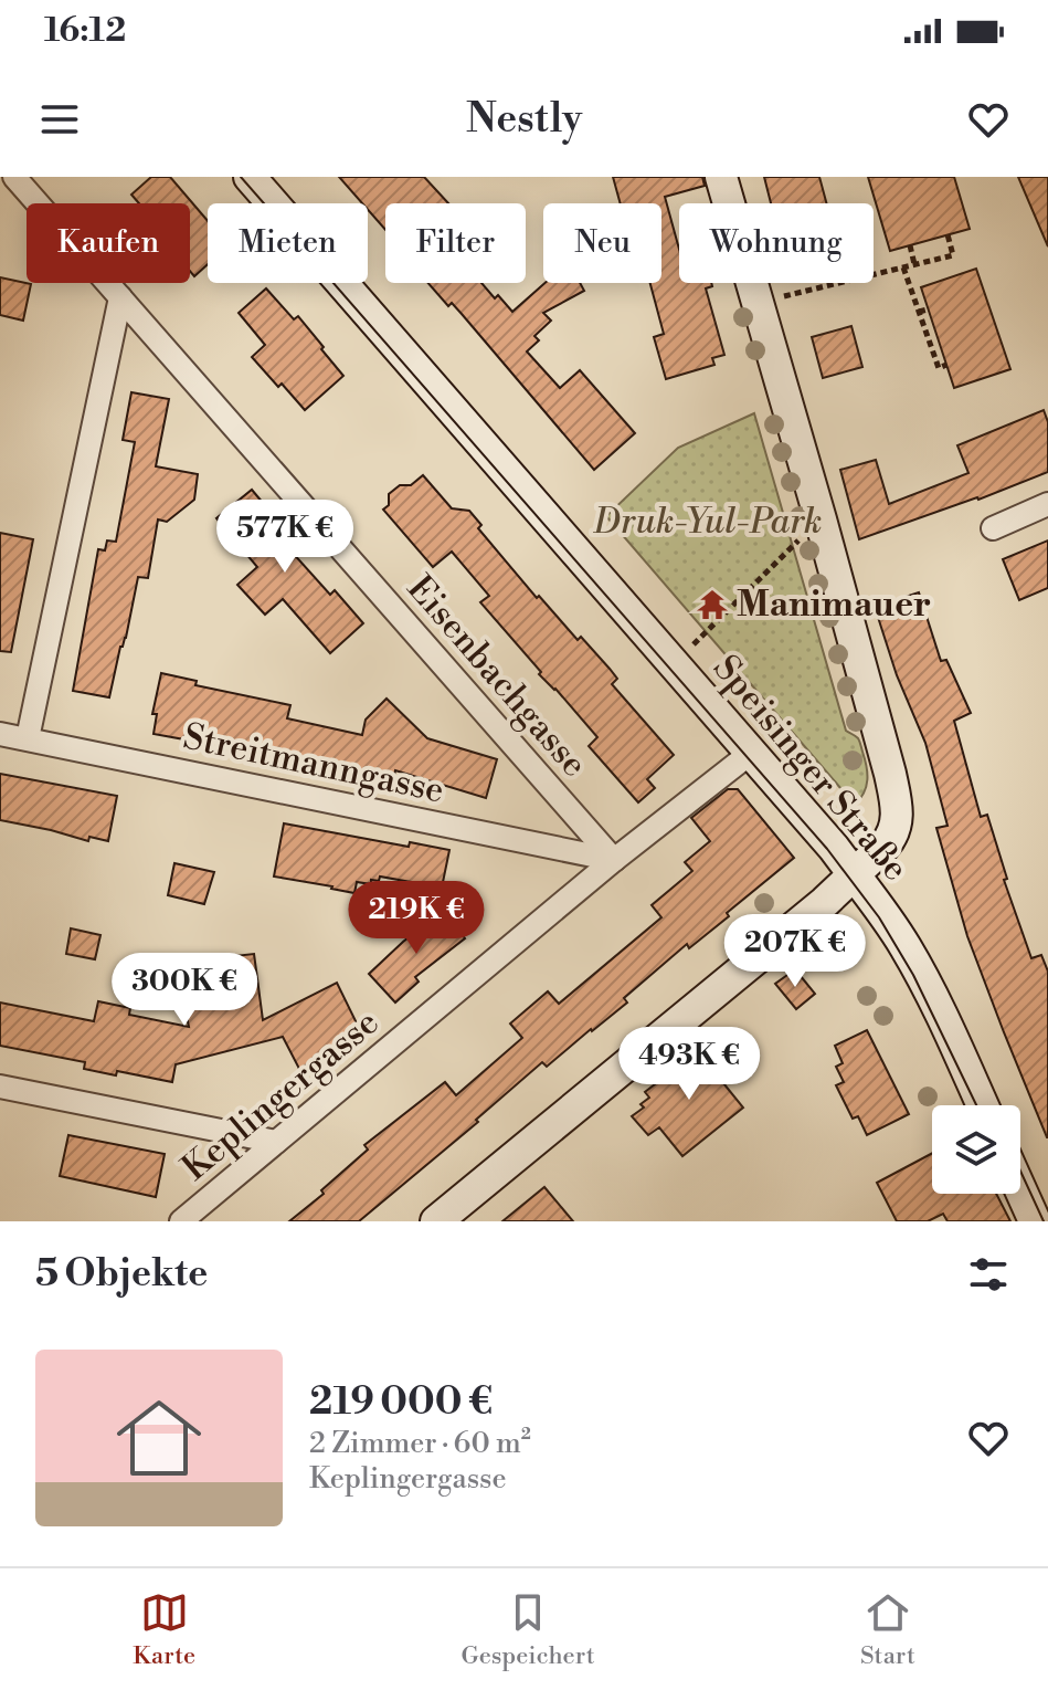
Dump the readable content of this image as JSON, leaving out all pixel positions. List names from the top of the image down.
{
  "streets": {
    "main road": ["Speisinger Straße"],
    "street": ["Eisenbachgasse", "Streitmanngasse", "Keplingergasse"]
  },
  "crossings": [
    ["Eisenbachgasse", "Streitmanngasse"],
    ["Eisenbachgasse", "Keplingergasse"],
    ["Streitmanngasse", "Keplingergasse"],
    ["Speisinger Straße", "Keplingergasse"]
  ],
  "parks": ["Druk-Yul-Park"],
  "places": {
    "temple": ["Manimauer"]
  },
  "page": {
    "status": "16:12",
    "header": "Nestly",
    "chip": [
      "Kaufen",
      "Mieten",
      "Filter",
      "Neu",
      "Wohnung"
    ],
    "price": [
      "577K €",
      "219K €",
      "207K €",
      "300K €",
      "493K €"
    ],
    "heading": "5 Objekte",
    "list": [
      {
        "name": "219 000 €",
        "note": "2 Zimmer · 60 m² · Keplingergasse"
      }
    ],
    "tabs": ["Karte", "Gespeichert", "Start"]
  }
}
